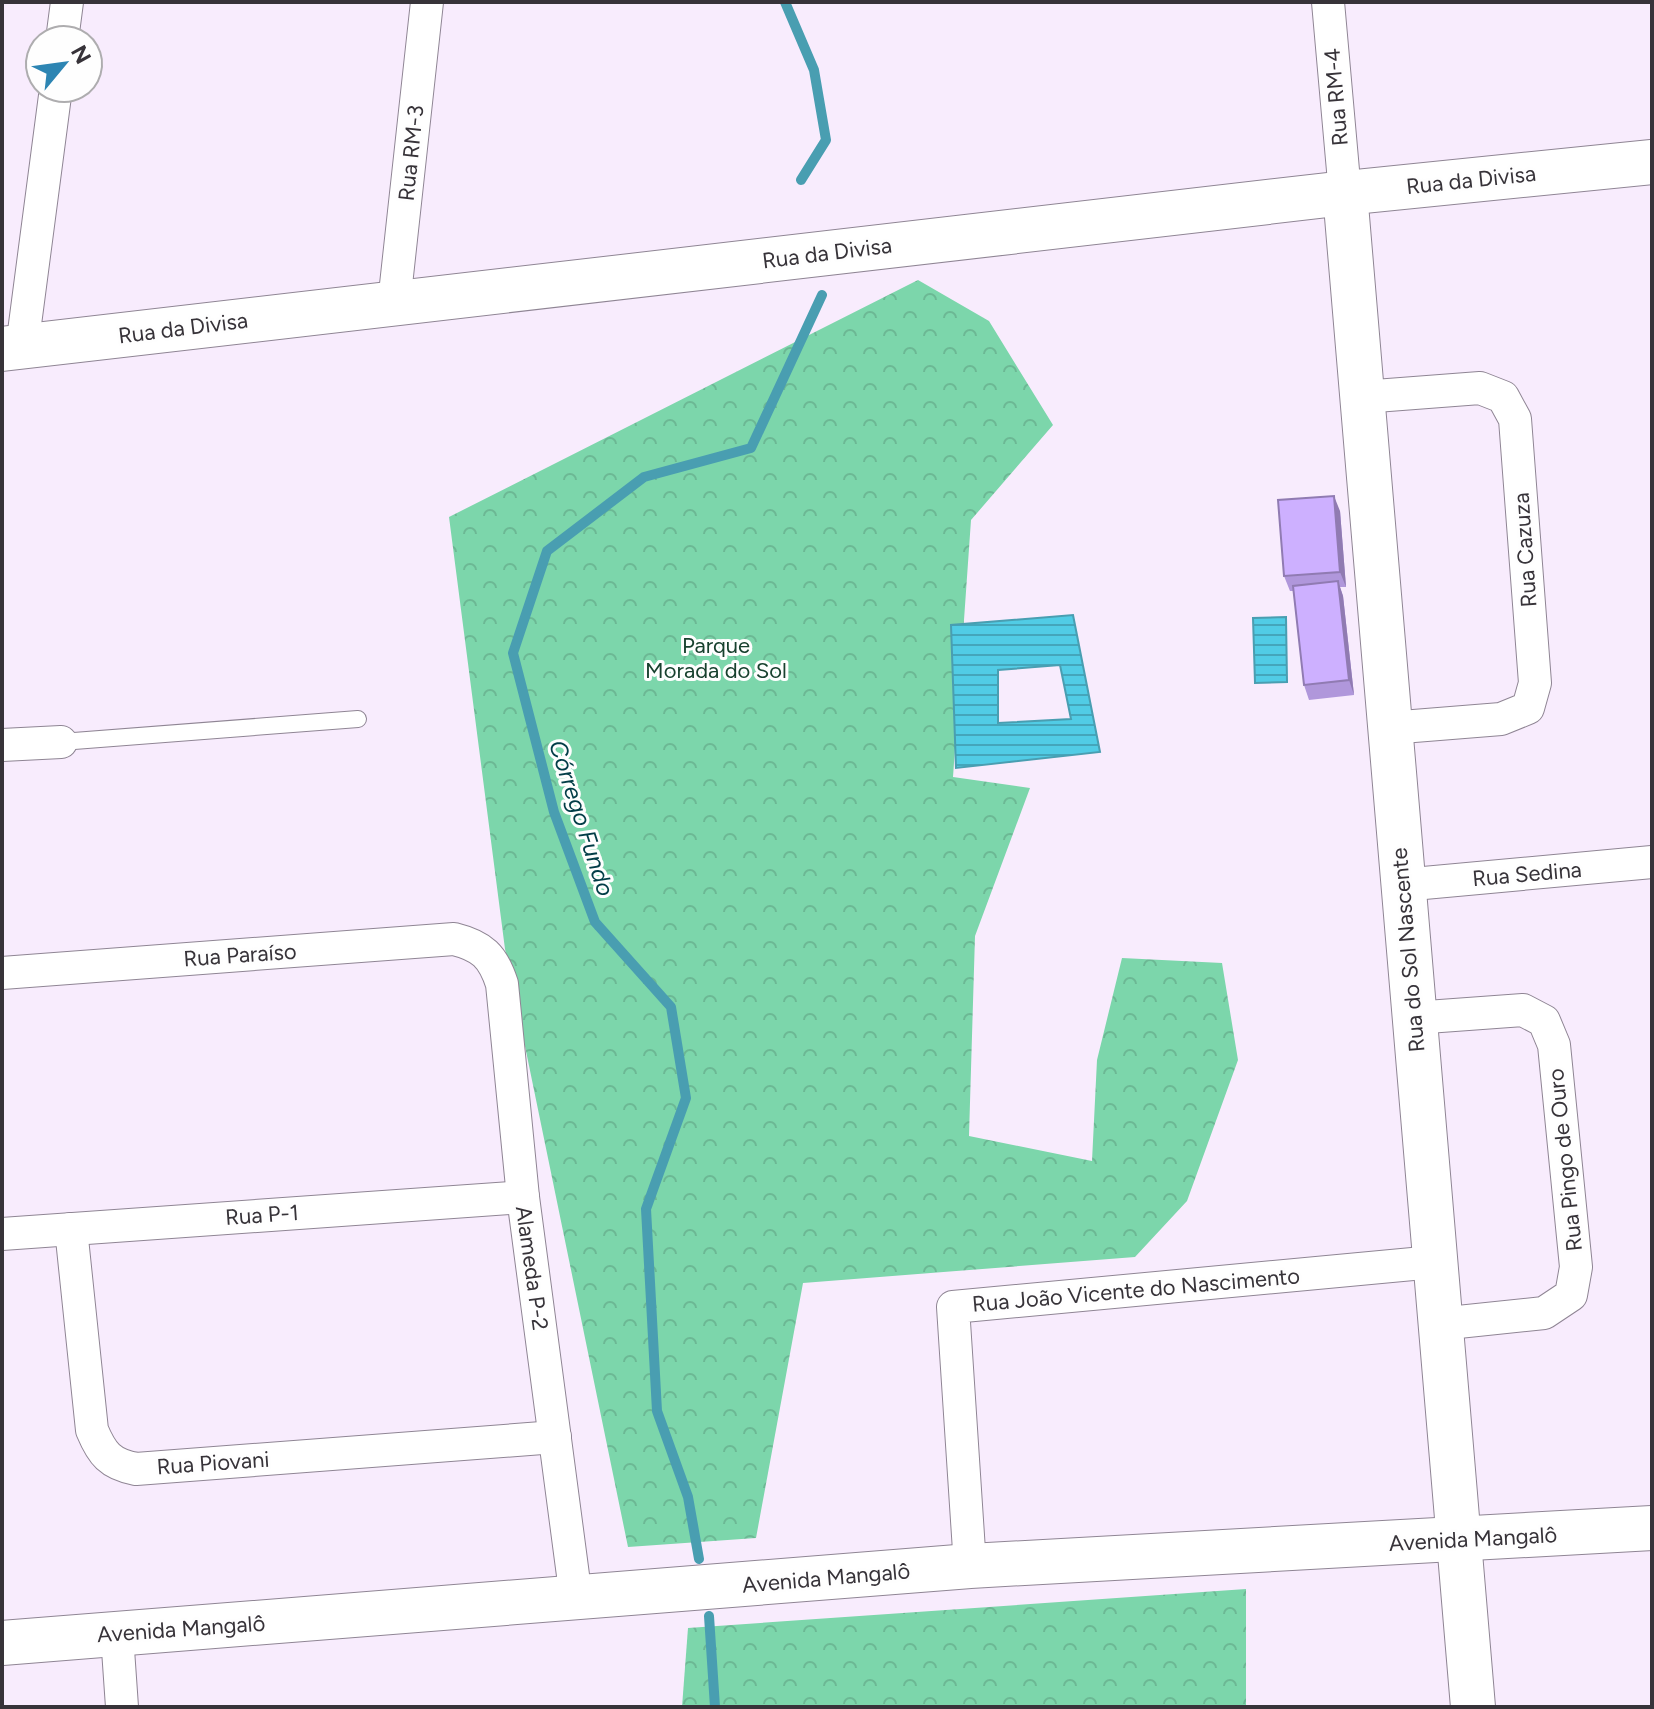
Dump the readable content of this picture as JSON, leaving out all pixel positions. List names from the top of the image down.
{
  "streets": {
    "street": [
      "Rua RM-4",
      "Rua RM-3",
      "Rua da Divisa",
      "Rua Cazuza",
      "Rua Sedina",
      "Rua do Sol Nascente",
      "Rua Paraíso",
      "Rua Pingo de Ouro",
      "Rua P-1",
      "Alameda P-2",
      "Rua João Vicente do Nascimento",
      "Rua Piovani",
      "Avenida Mangalô"
    ]
  },
  "crossings": [
    ["Rua RM-4", "Rua da Divisa"],
    ["Rua RM-4", "Rua do Sol Nascente"],
    ["Rua RM-3", "Rua da Divisa"],
    ["Rua da Divisa", "Rua do Sol Nascente"],
    ["Rua Cazuza", "Rua do Sol Nascente"],
    ["Rua Sedina", "Rua do Sol Nascente"],
    ["Rua do Sol Nascente", "Rua Pingo de Ouro"],
    ["Rua do Sol Nascente", "Rua João Vicente do Nascimento"],
    ["Rua do Sol Nascente", "Avenida Mangalô"],
    ["Rua Paraíso", "Alameda P-2"],
    ["Rua P-1", "Alameda P-2"],
    ["Rua P-1", "Rua Piovani"],
    ["Alameda P-2", "Rua Piovani"],
    ["Alameda P-2", "Avenida Mangalô"],
    ["Rua João Vicente do Nascimento", "Avenida Mangalô"]
  ],
  "water": ["Córrego Fundo"],
  "parks": ["Parque Morada do Sol"],
  "north": "top right"
}
